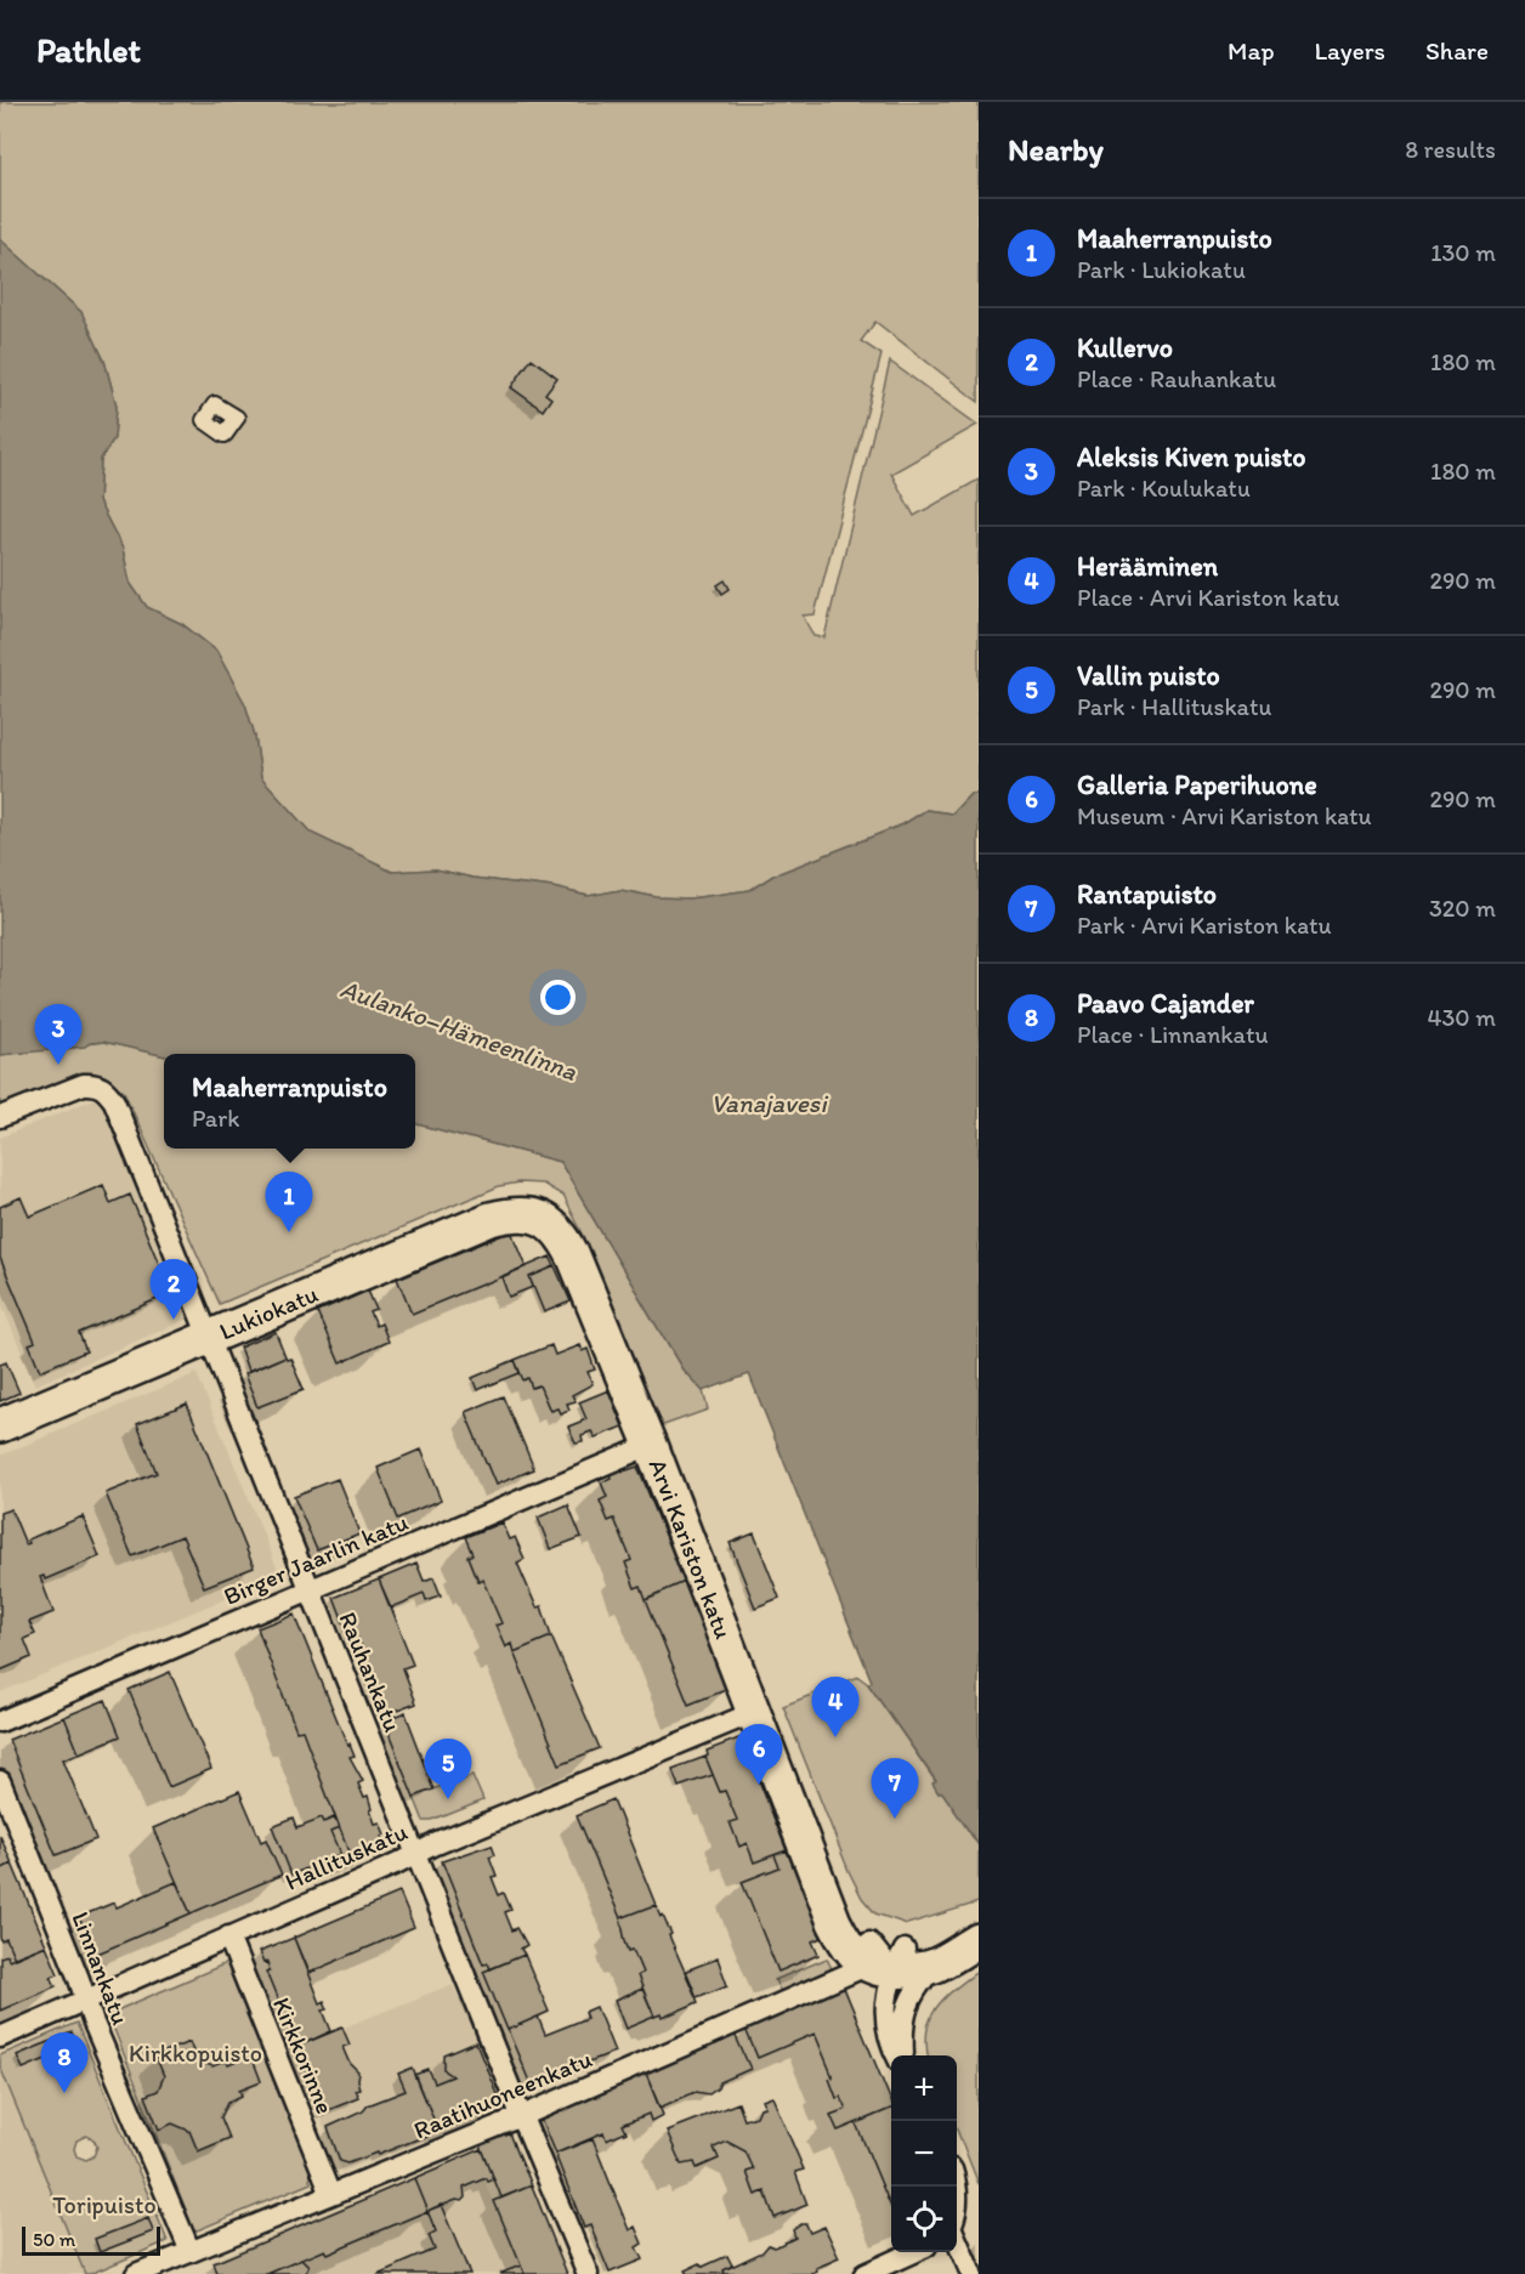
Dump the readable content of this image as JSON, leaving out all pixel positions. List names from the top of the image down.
{
  "streets": {
    "main road": ["Lukiokatu", "Arvi Kariston katu"],
    "street": [
      "Birger Jaarlin katu",
      "Rauhankatu",
      "Hallituskatu",
      "Linnankatu",
      "Kirkkorinne",
      "Raatihuoneenkatu"
    ]
  },
  "crossings": [
    ["Lukiokatu", "Arvi Kariston katu"],
    ["Lukiokatu", "Rauhankatu"],
    ["Arvi Kariston katu", "Birger Jaarlin katu"],
    ["Arvi Kariston katu", "Hallituskatu"],
    ["Arvi Kariston katu", "Raatihuoneenkatu"],
    ["Birger Jaarlin katu", "Rauhankatu"],
    ["Rauhankatu", "Hallituskatu"],
    ["Rauhankatu", "Raatihuoneenkatu"],
    ["Hallituskatu", "Linnankatu"],
    ["Hallituskatu", "Kirkkorinne"],
    ["Linnankatu", "Raatihuoneenkatu"],
    ["Kirkkorinne", "Raatihuoneenkatu"]
  ],
  "water": ["Aulanko–Hämeenlinna", "Vanajavesi"],
  "parks": ["Kirkkopuisto", "Toripuisto"],
  "scale_bar": "50 m",
  "page": {
    "header": "Pathlet",
    "nav": ["Map", "Layers", "Share"],
    "heading": ["Nearby", "8 results"],
    "list": [
      {
        "mark": "1",
        "name": "Maaherranpuisto",
        "note": "Park · Lukiokatu",
        "value": "130 m"
      },
      {
        "mark": "2",
        "name": "Kullervo",
        "note": "Place · Rauhankatu",
        "value": "180 m"
      },
      {
        "mark": "3",
        "name": "Aleksis Kiven puisto",
        "note": "Park · Koulukatu",
        "value": "180 m"
      },
      {
        "mark": "4",
        "name": "Herääminen",
        "note": "Place · Arvi Kariston katu",
        "value": "290 m"
      },
      {
        "mark": "5",
        "name": "Vallin puisto",
        "note": "Park · Hallituskatu",
        "value": "290 m"
      },
      {
        "mark": "6",
        "name": "Galleria Paperihuone",
        "note": "Museum · Arvi Kariston katu",
        "value": "290 m"
      },
      {
        "mark": "7",
        "name": "Rantapuisto",
        "note": "Park · Arvi Kariston katu",
        "value": "320 m"
      },
      {
        "mark": "8",
        "name": "Paavo Cajander",
        "note": "Place · Linnankatu",
        "value": "430 m"
      }
    ],
    "pins": [
      "3",
      "1",
      "2",
      "4",
      "6",
      "5",
      "7",
      "8"
    ],
    "popup": ["Maaherranpuisto", "Park"],
    "map_buttons": ["+", "−"],
    "scale": "50 m"
  }
}
